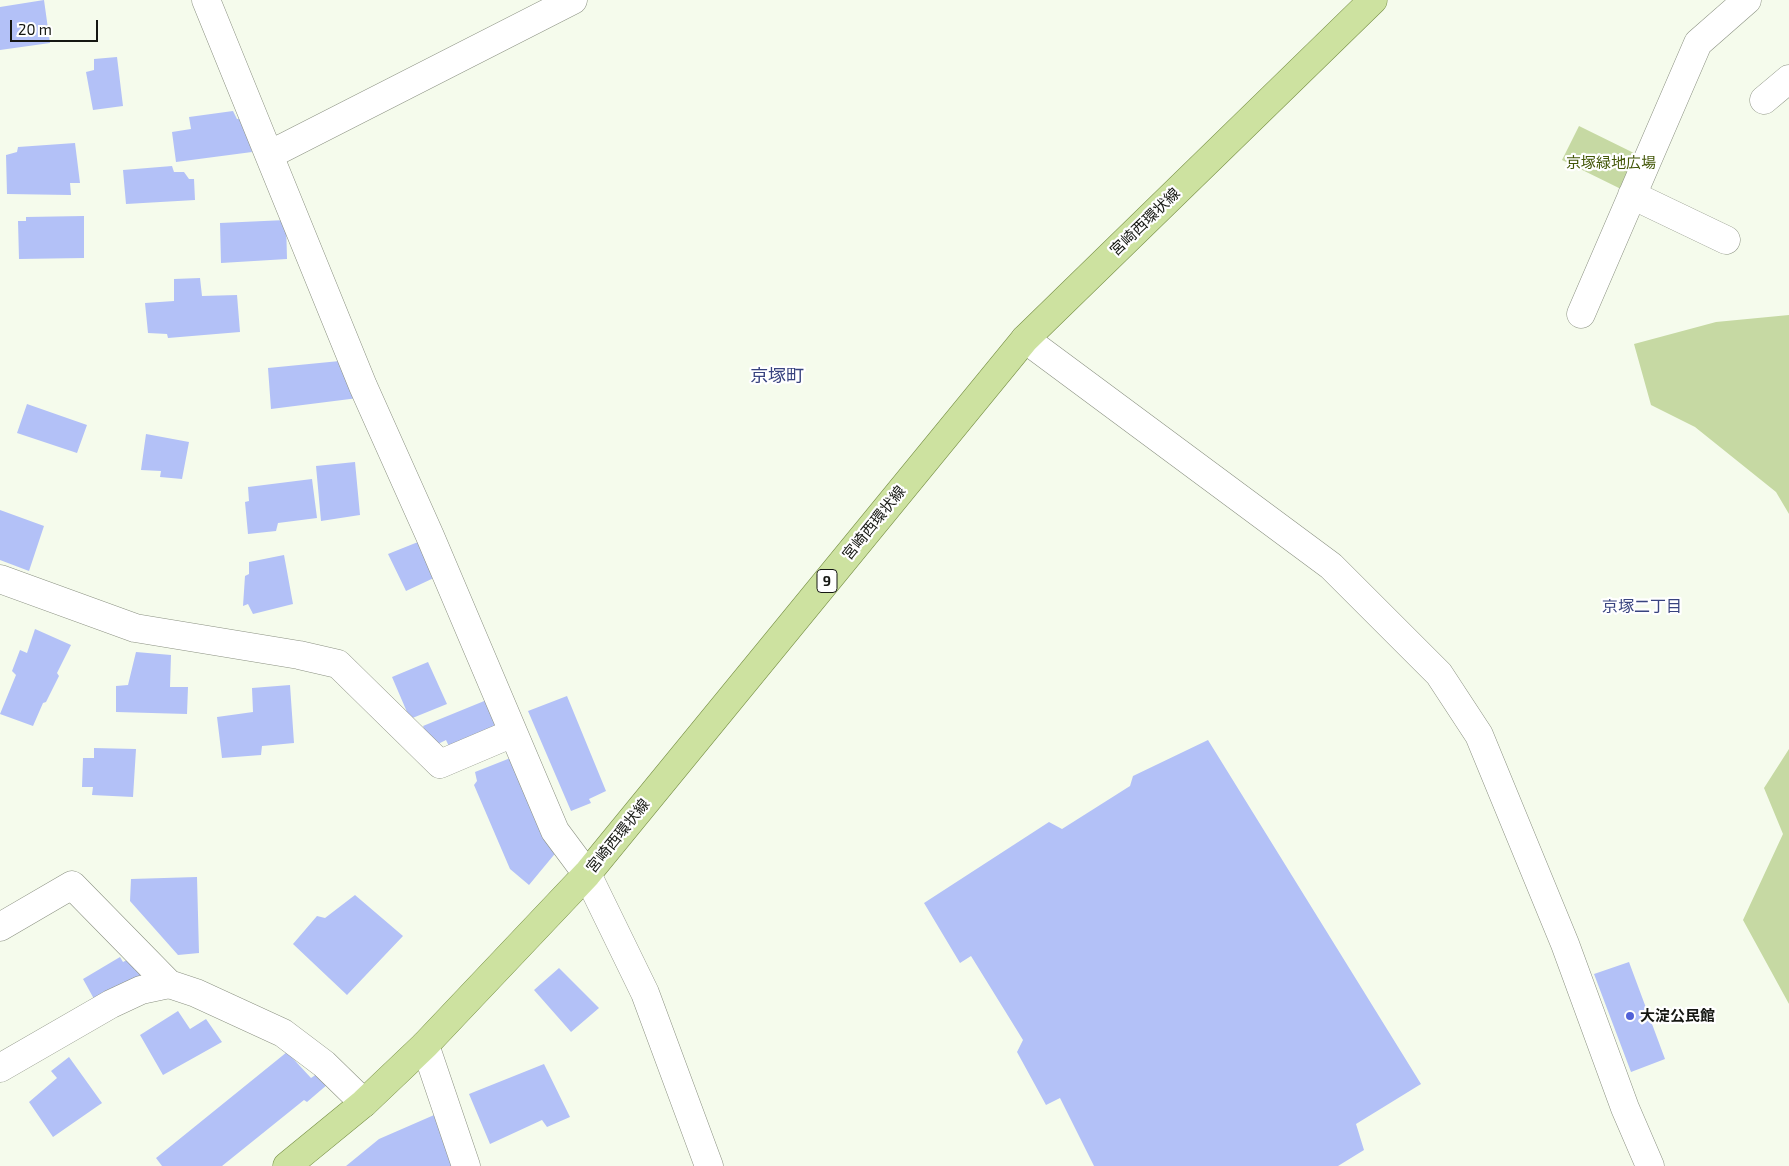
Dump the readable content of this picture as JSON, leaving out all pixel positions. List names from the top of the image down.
{
  "streets": {
    "main road": ["宮崎西環状線", "9"]
  },
  "districts": ["京塚町", "京塚二丁目"],
  "parks": ["京塚緑地広場"],
  "places": ["大淀公民館"],
  "scale_bar": "20 m"
}
